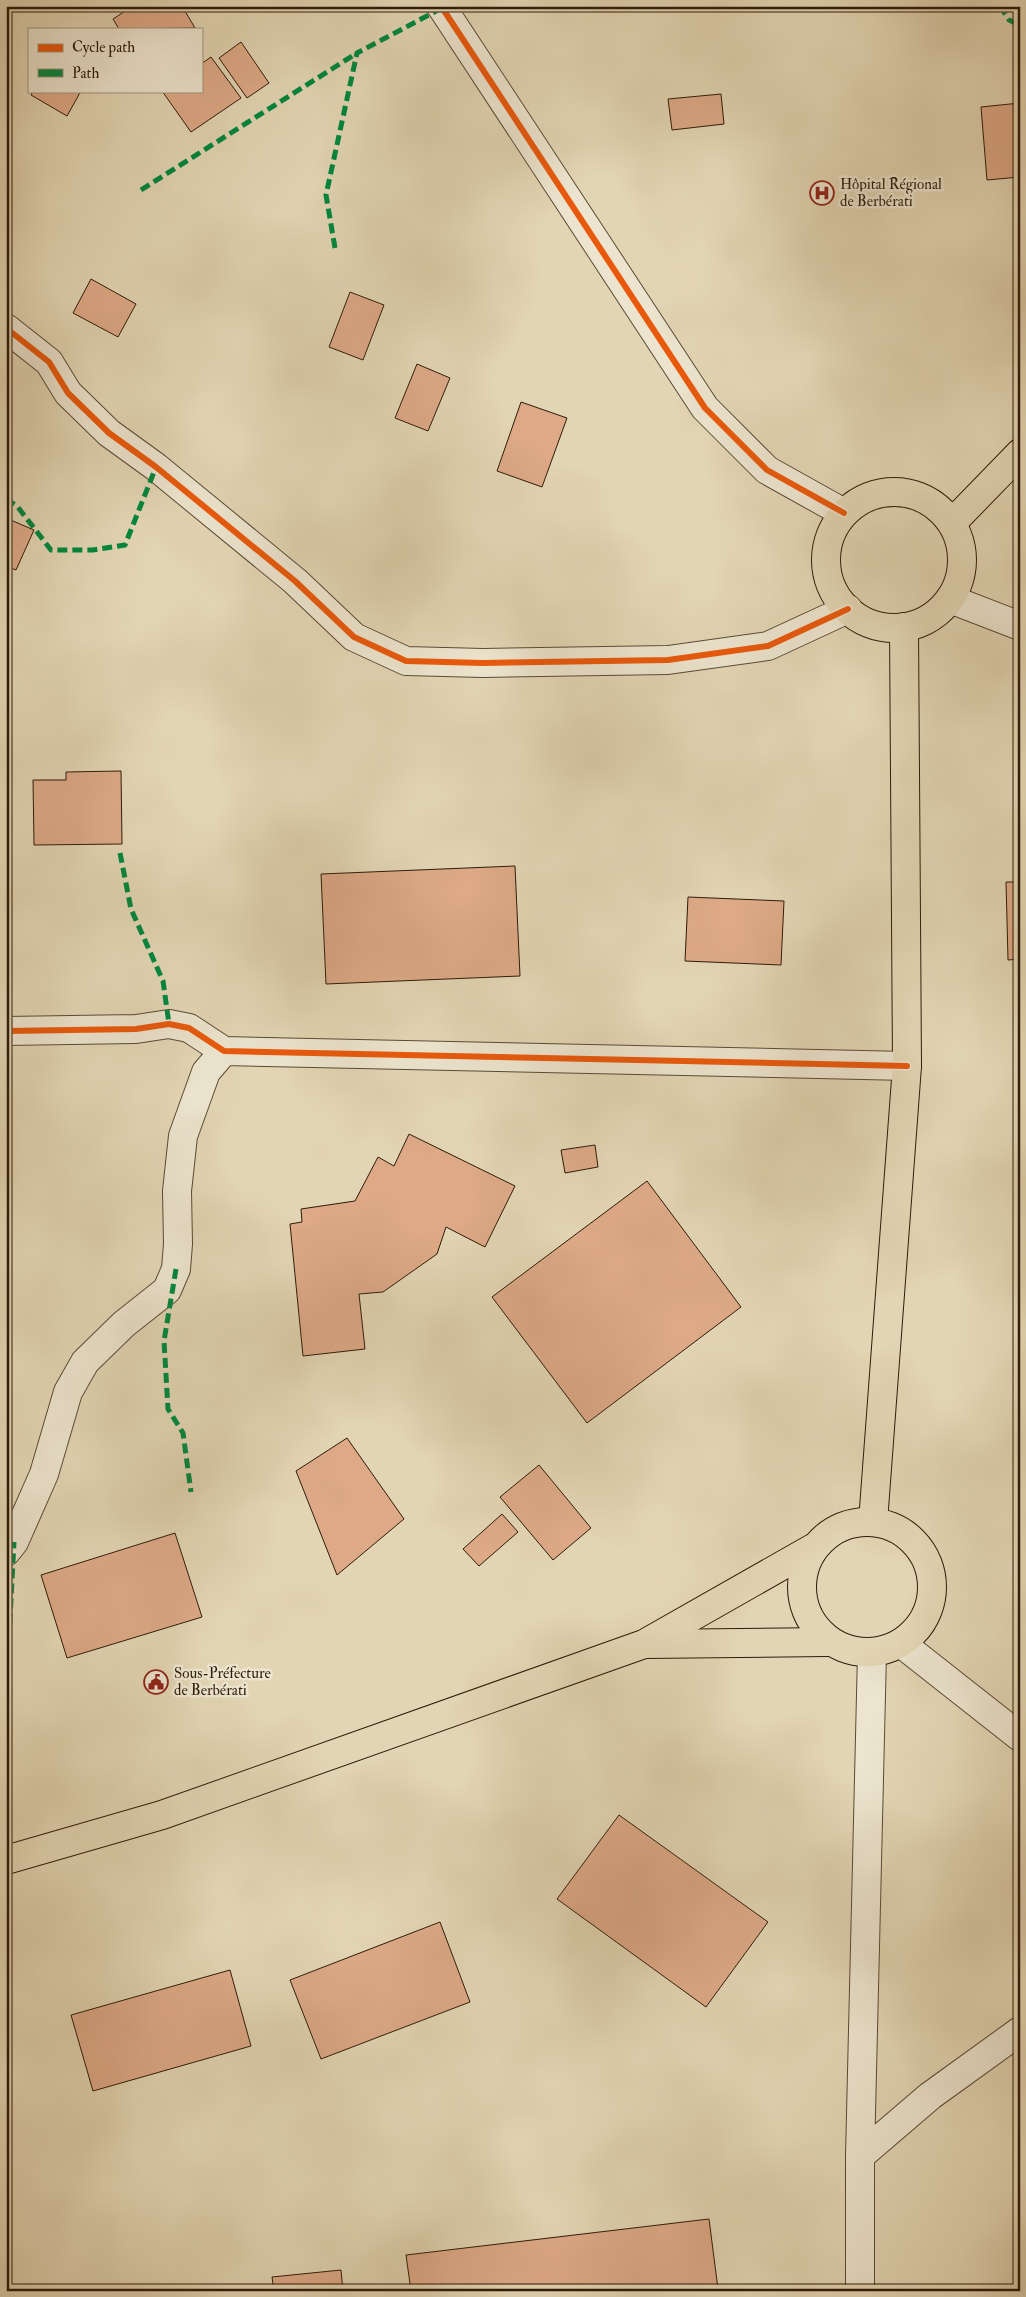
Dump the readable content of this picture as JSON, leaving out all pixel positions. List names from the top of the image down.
{
  "places": {
    "hospital": ["Hôpital Régional de Berbérati"],
    "public building": ["Sous-Préfecture de Berbérati"]
  },
  "legend": ["Cycle path", "Path"]
}
